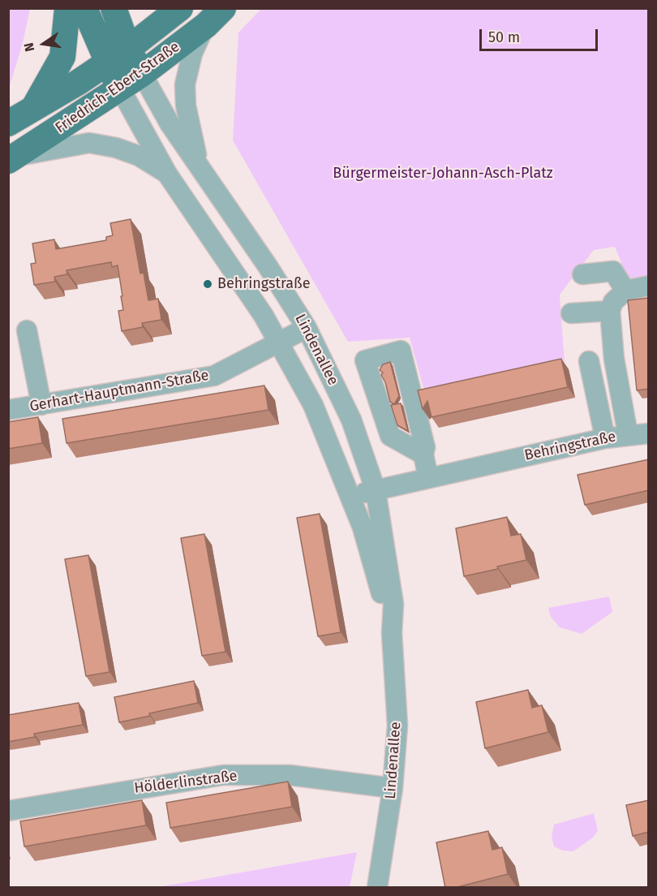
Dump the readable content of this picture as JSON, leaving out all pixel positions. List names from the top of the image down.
{
  "streets": {
    "main road": ["Friedrich-Ebert-Straße", "Lindenallee"],
    "street": ["Gerhart-Hauptmann-Straße", "Behringstraße", "Hölderlinstraße"]
  },
  "crossings": [
    ["Friedrich-Ebert-Straße", "Lindenallee"],
    ["Lindenallee", "Gerhart-Hauptmann-Straße"],
    ["Lindenallee", "Behringstraße"],
    ["Lindenallee", "Hölderlinstraße"]
  ],
  "parks": ["Bürgermeister-Johann-Asch-Platz"],
  "places": ["Behringstraße"],
  "scale_bar": "50 m",
  "north": "left"
}
